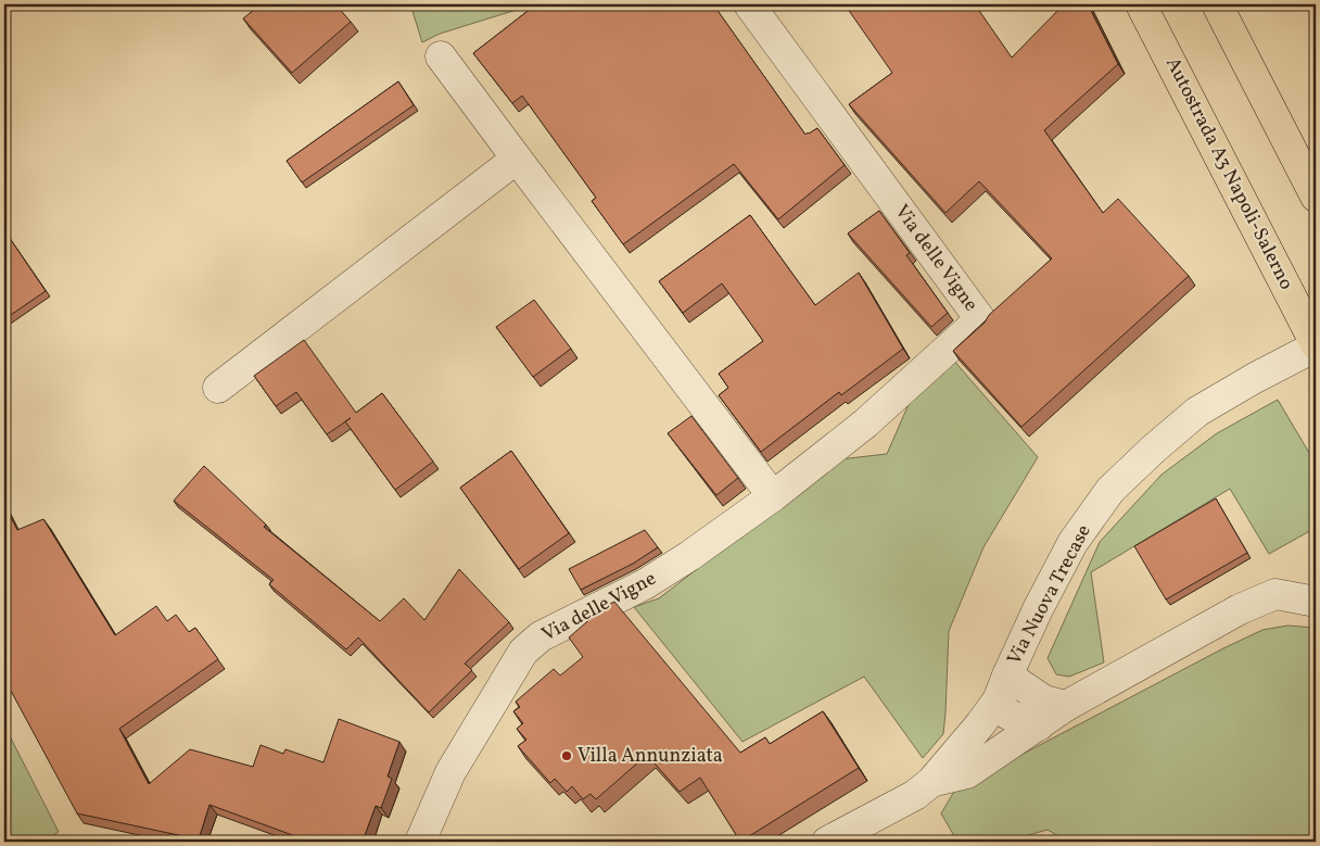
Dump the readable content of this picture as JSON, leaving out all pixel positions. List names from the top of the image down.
{
  "streets": {
    "highway": ["Autostrada A3 Napoli-Salerno"],
    "street": ["Via delle Vigne", "Via Nuova Trecase"]
  },
  "crossings": [
    ["Autostrada A3 Napoli-Salerno", "Via Nuova Trecase"]
  ],
  "places": ["Villa Annunziata"]
}
